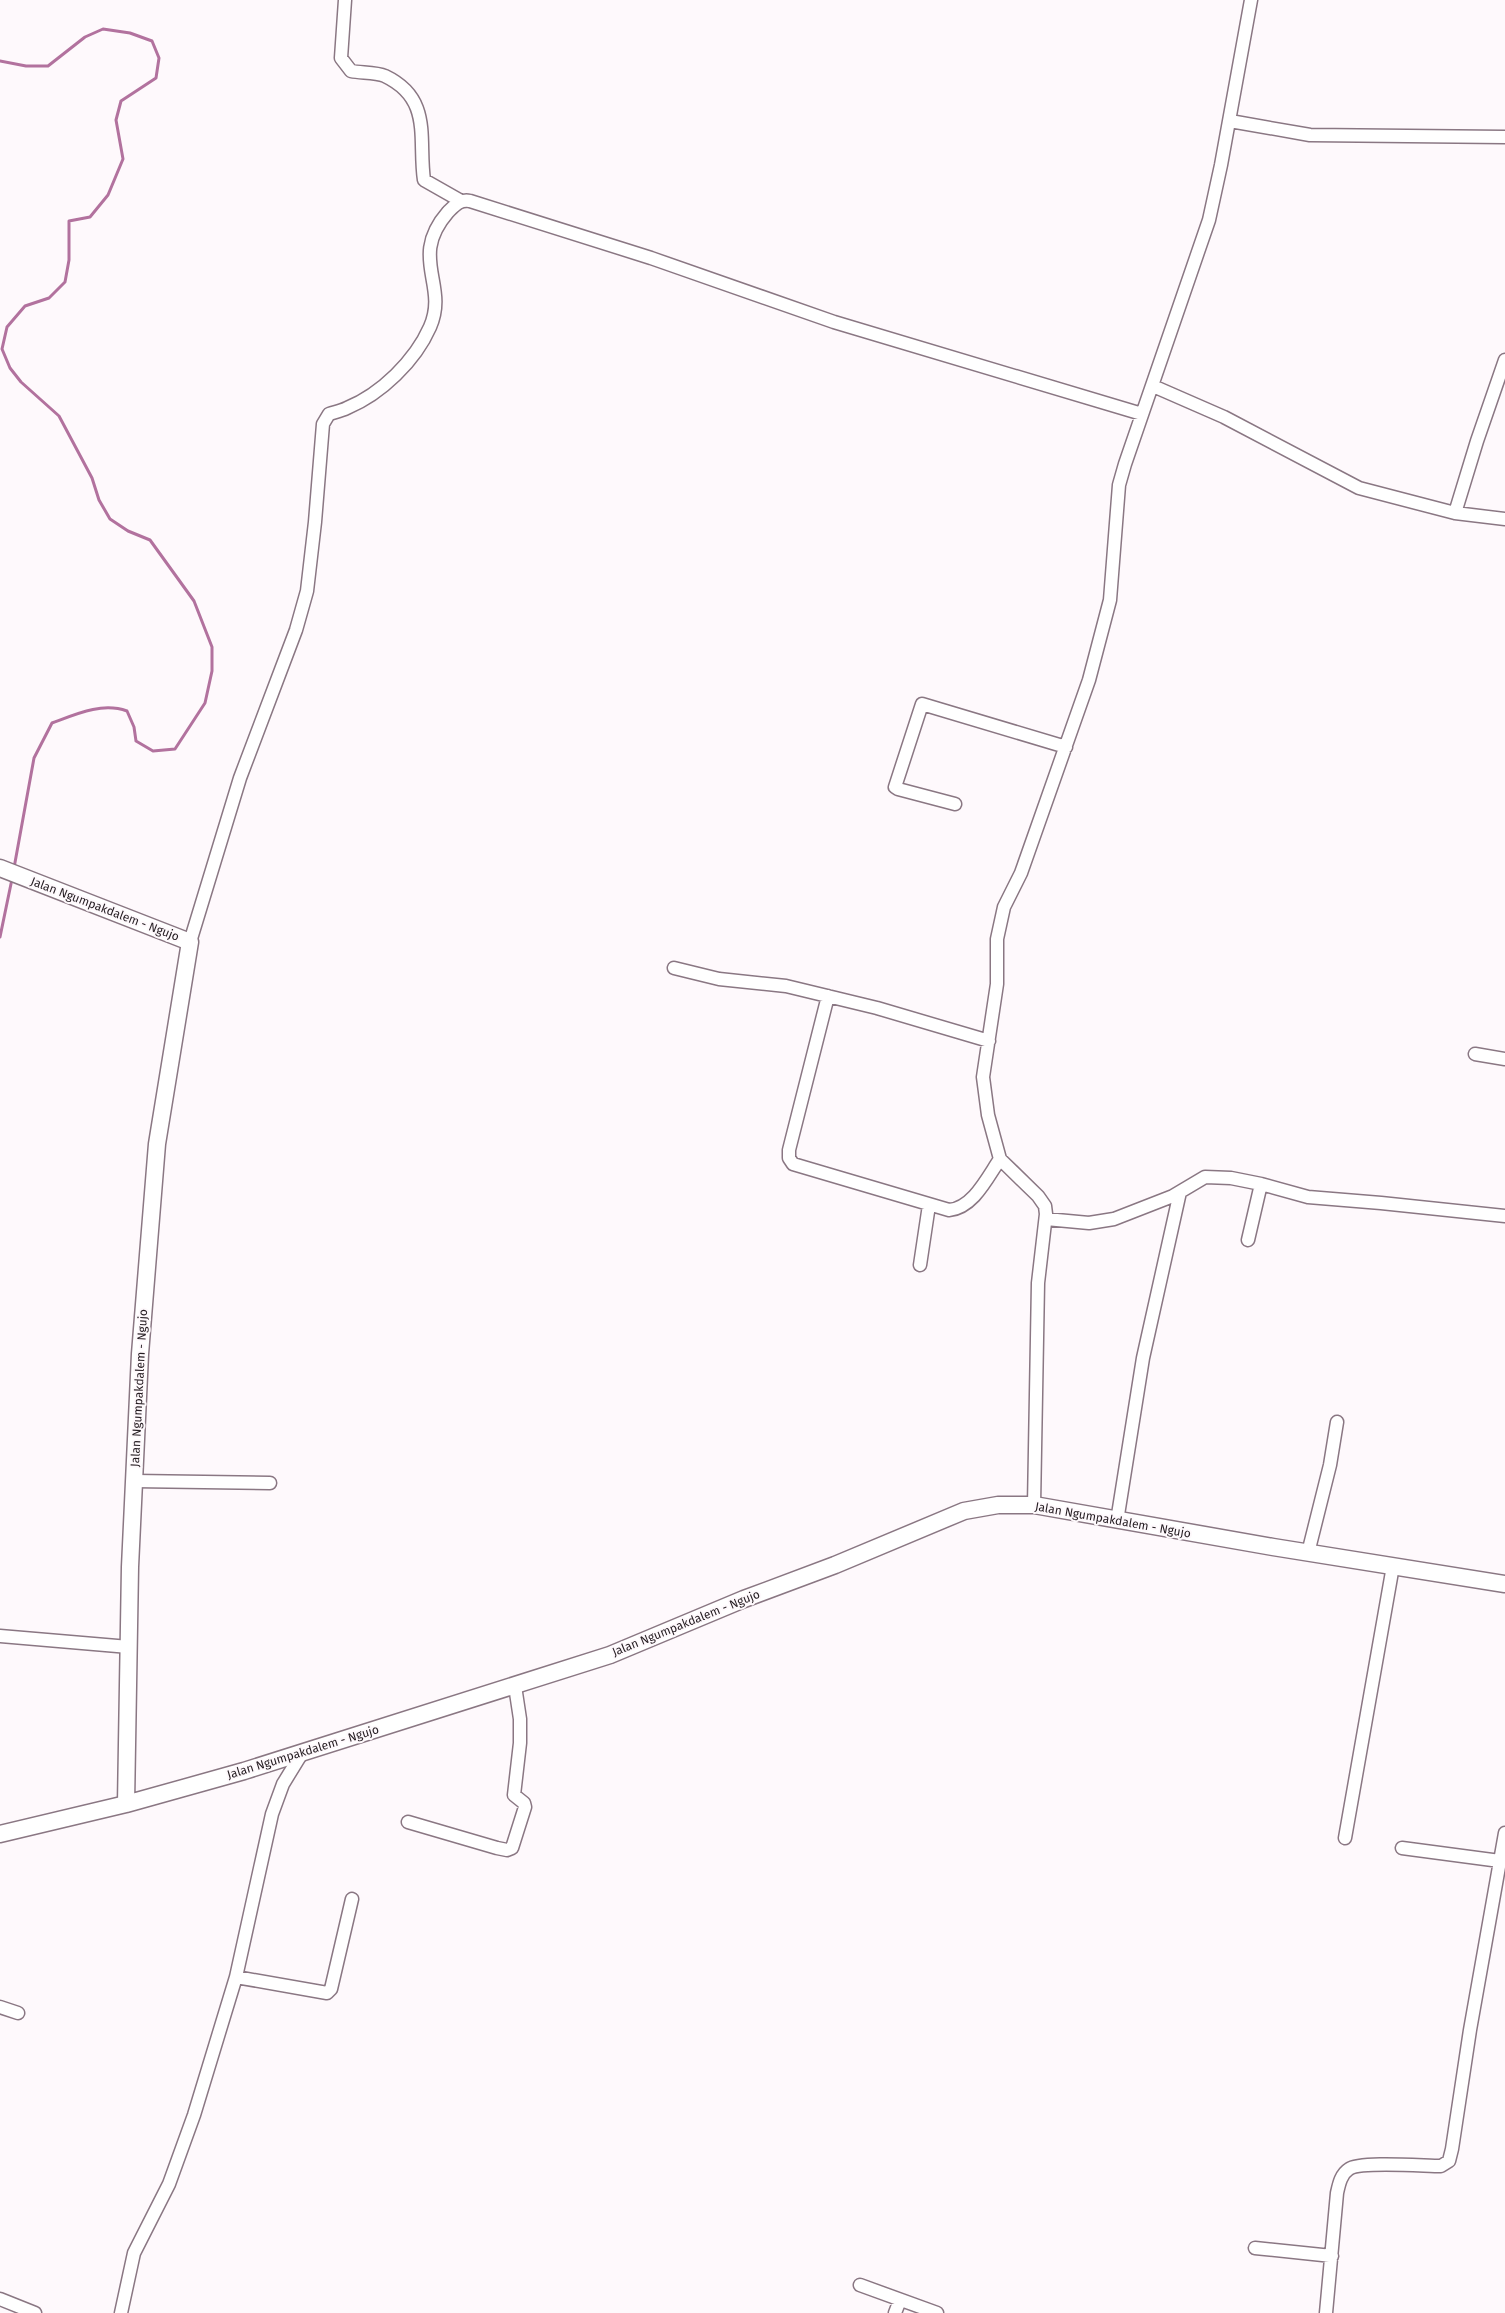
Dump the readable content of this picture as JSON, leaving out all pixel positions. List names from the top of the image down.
{
  "streets": {
    "street": ["Jalan Ngumpakdalem - Ngujo"]
  }
}
